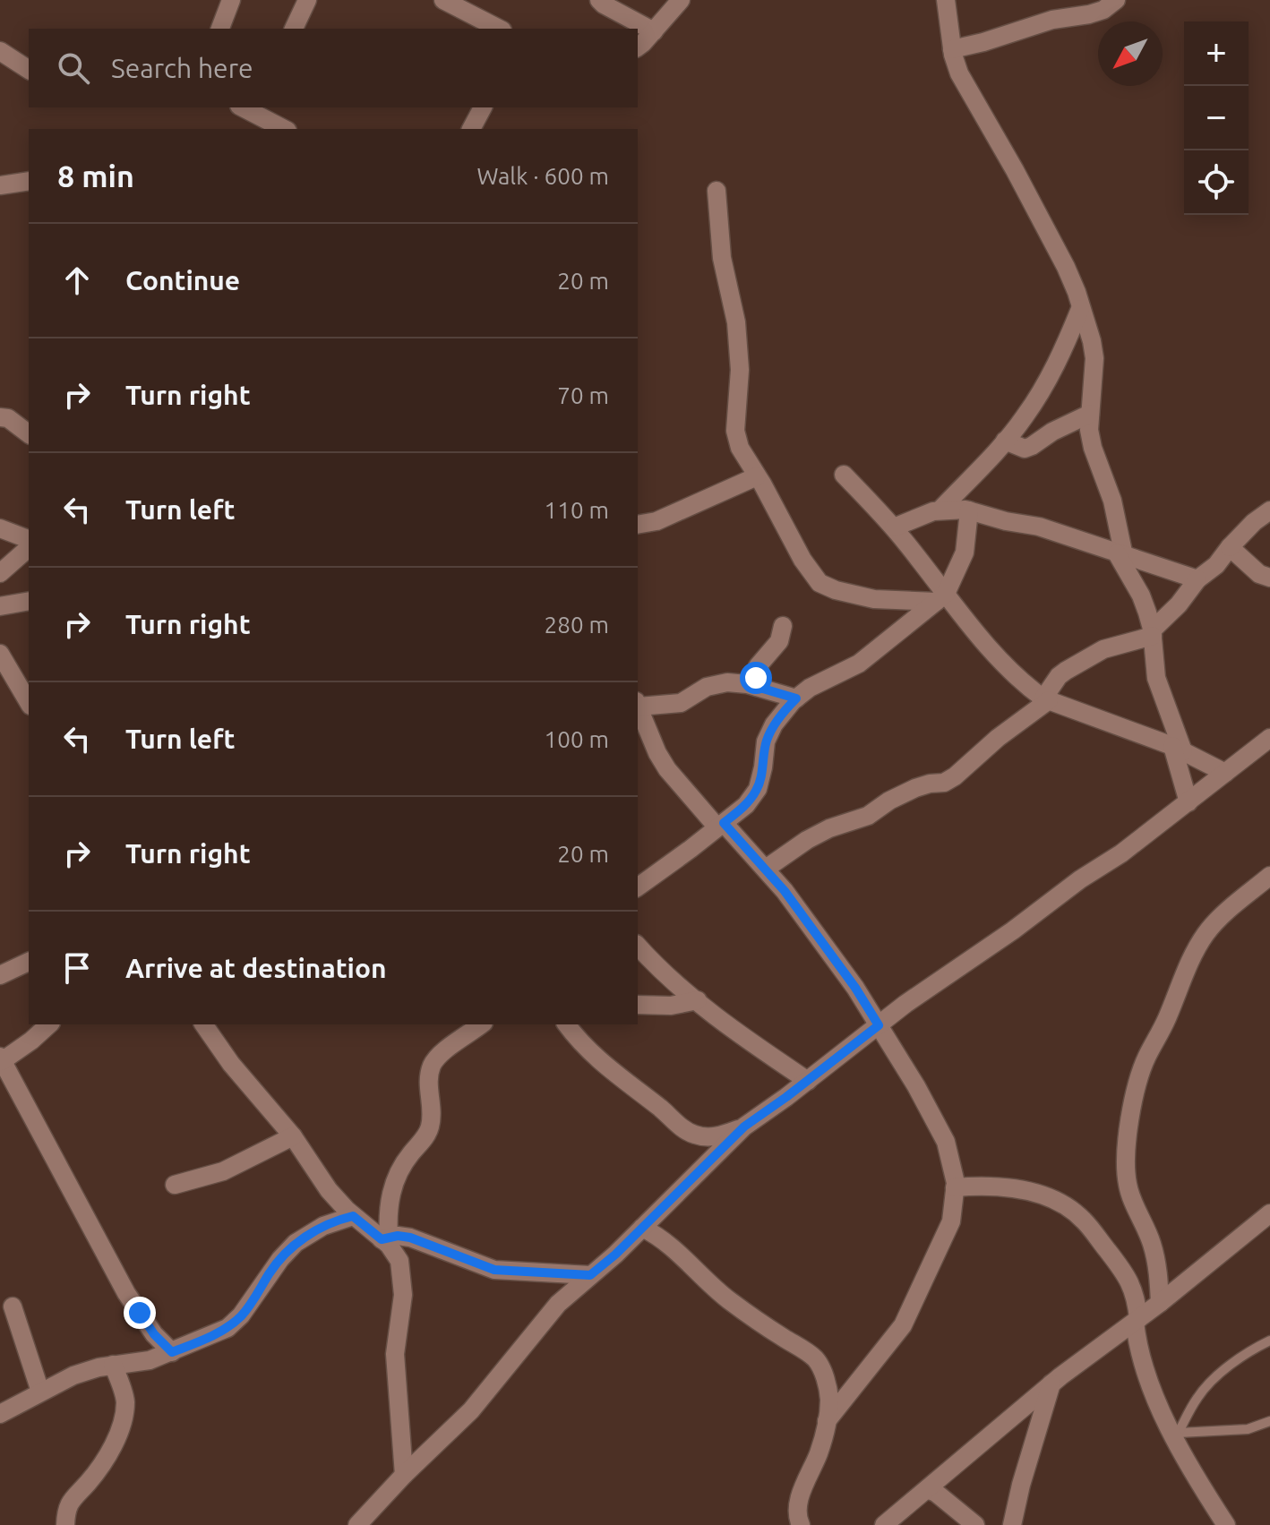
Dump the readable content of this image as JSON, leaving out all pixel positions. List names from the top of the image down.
{
  "north": "bottom left",
  "page": {
    "map_buttons": ["+", "−"],
    "search": "Search here",
    "heading": ["8 min", "Walk · 600 m"],
    "list": [
      ["Continue", "20 m"],
      ["Turn right", "70 m"],
      ["Turn left", "110 m"],
      ["Turn right", "280 m"],
      ["Turn left", "100 m"],
      ["Turn right", "20 m"],
      "Arrive at destination"
    ]
  }
}
